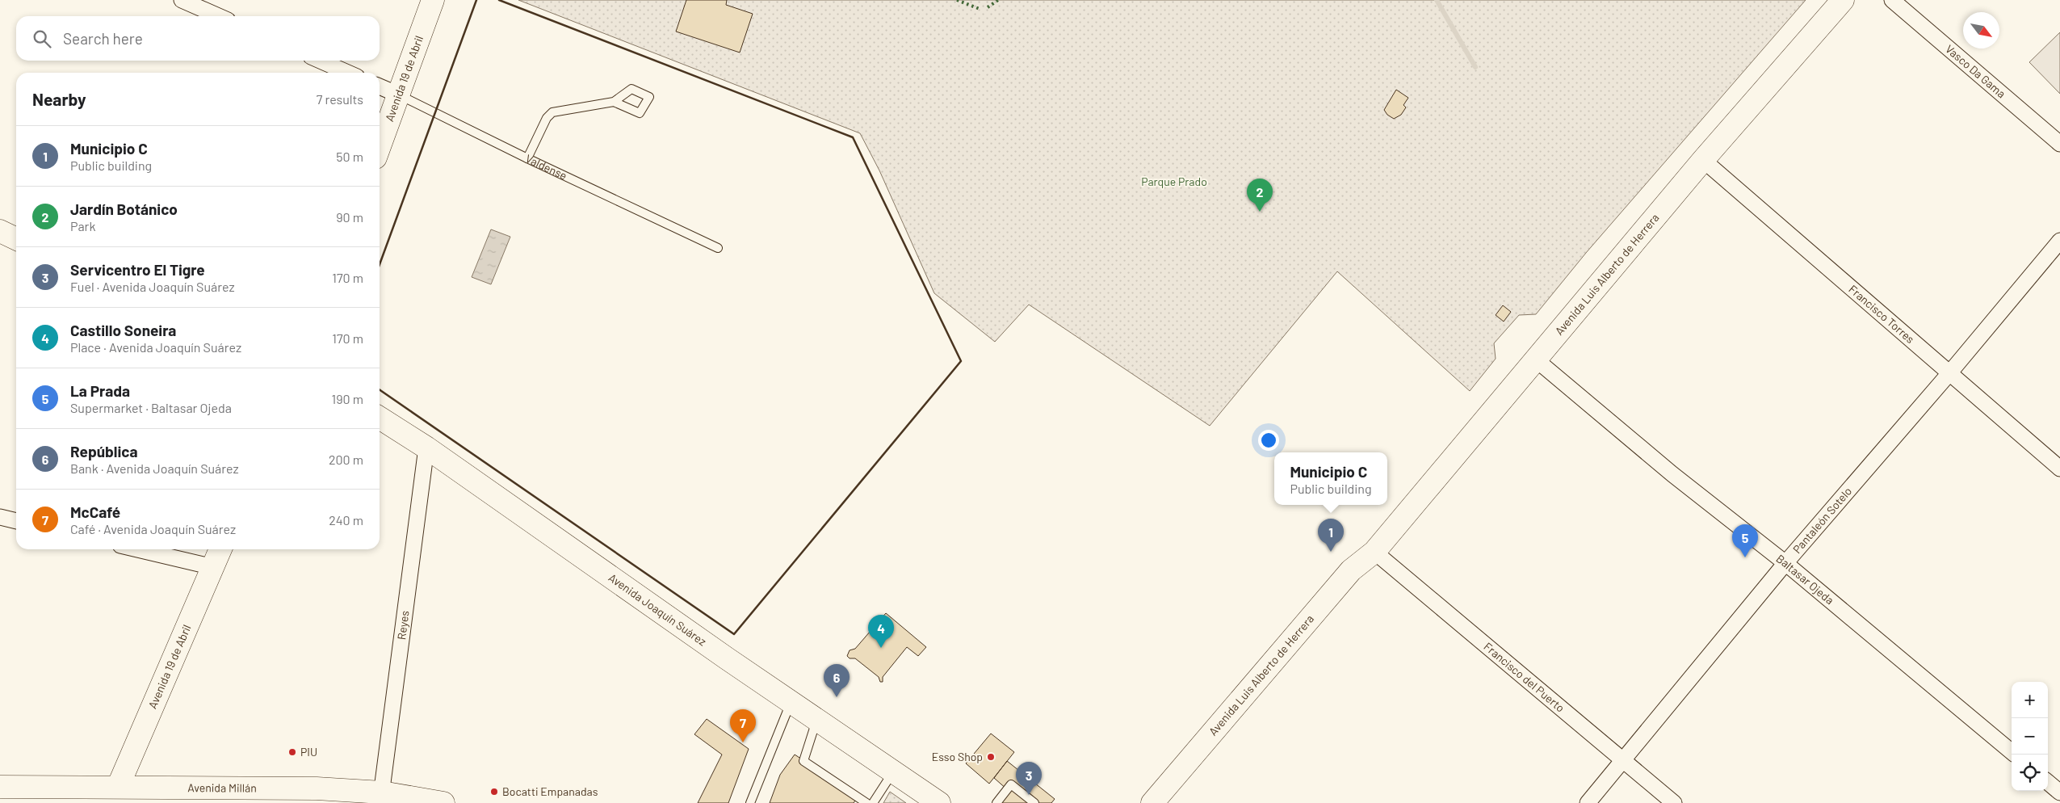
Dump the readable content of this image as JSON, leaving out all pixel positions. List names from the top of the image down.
{
  "streets": {
    "street": [
      "Vasco Da Gama",
      "Avenida 19 de Abril",
      "Valdense",
      "Avenida Luis Alberto de Herrera",
      "Francisco Torres",
      "Pantaleón Sotelo",
      "Baltasar Ojeda",
      "Avenida Joaquín Suárez",
      "Reyes",
      "Francisco del Puerto",
      "Avenida Millán"
    ]
  },
  "crossings": [
    ["Avenida 19 de Abril", "Valdense"],
    ["Avenida 19 de Abril", "Avenida Millán"],
    ["Avenida Luis Alberto de Herrera", "Francisco Torres"],
    ["Avenida Luis Alberto de Herrera", "Baltasar Ojeda"],
    ["Avenida Luis Alberto de Herrera", "Francisco del Puerto"],
    ["Francisco Torres", "Pantaleón Sotelo"],
    ["Pantaleón Sotelo", "Baltasar Ojeda"],
    ["Pantaleón Sotelo", "Francisco del Puerto"],
    ["Avenida Joaquín Suárez", "Reyes"],
    ["Reyes", "Avenida Millán"]
  ],
  "parks": ["Parque Prado"],
  "places": ["PIU", "Esso Shop", "Bocatti Empanadas"],
  "north": "bottom right",
  "page": {
    "search": "Search here",
    "heading": ["Nearby", "7 results"],
    "list": [
      {
        "mark": "1",
        "name": "Municipio C",
        "note": "Public building",
        "value": "50 m"
      },
      {
        "mark": "2",
        "name": "Jardín Botánico",
        "note": "Park",
        "value": "90 m"
      },
      {
        "mark": "3",
        "name": "Servicentro El Tigre",
        "note": "Fuel · Avenida Joaquín Suárez",
        "value": "170 m"
      },
      {
        "mark": "4",
        "name": "Castillo Soneira",
        "note": "Place · Avenida Joaquín Suárez",
        "value": "170 m"
      },
      {
        "mark": "5",
        "name": "La Prada",
        "note": "Supermarket · Baltasar Ojeda",
        "value": "190 m"
      },
      {
        "mark": "6",
        "name": "República",
        "note": "Bank · Avenida Joaquín Suárez",
        "value": "200 m"
      },
      {
        "mark": "7",
        "name": "McCafé",
        "note": "Café · Avenida Joaquín Suárez",
        "value": "240 m"
      }
    ],
    "pins": [
      "2",
      "1",
      "5",
      "4",
      "6",
      "7",
      "3"
    ],
    "popup": ["Municipio C", "Public building"],
    "map_buttons": ["+", "−"]
  }
}
